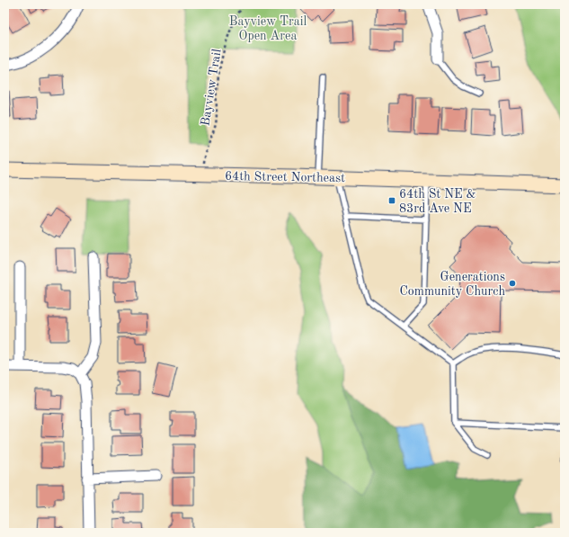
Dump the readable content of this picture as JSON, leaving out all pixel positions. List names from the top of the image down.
{
  "streets": {
    "main road": ["64th Street Northeast"],
    "path": ["Bayview Trail"]
  },
  "crossings": [
    ["Bayview Trail", "64th Street Northeast"]
  ],
  "parks": ["Bayview Trail Open Area"],
  "places": {
    "transit": ["64th St NE & 83rd Ave NE"],
    "other": ["Generations Community Church"]
  }
}
